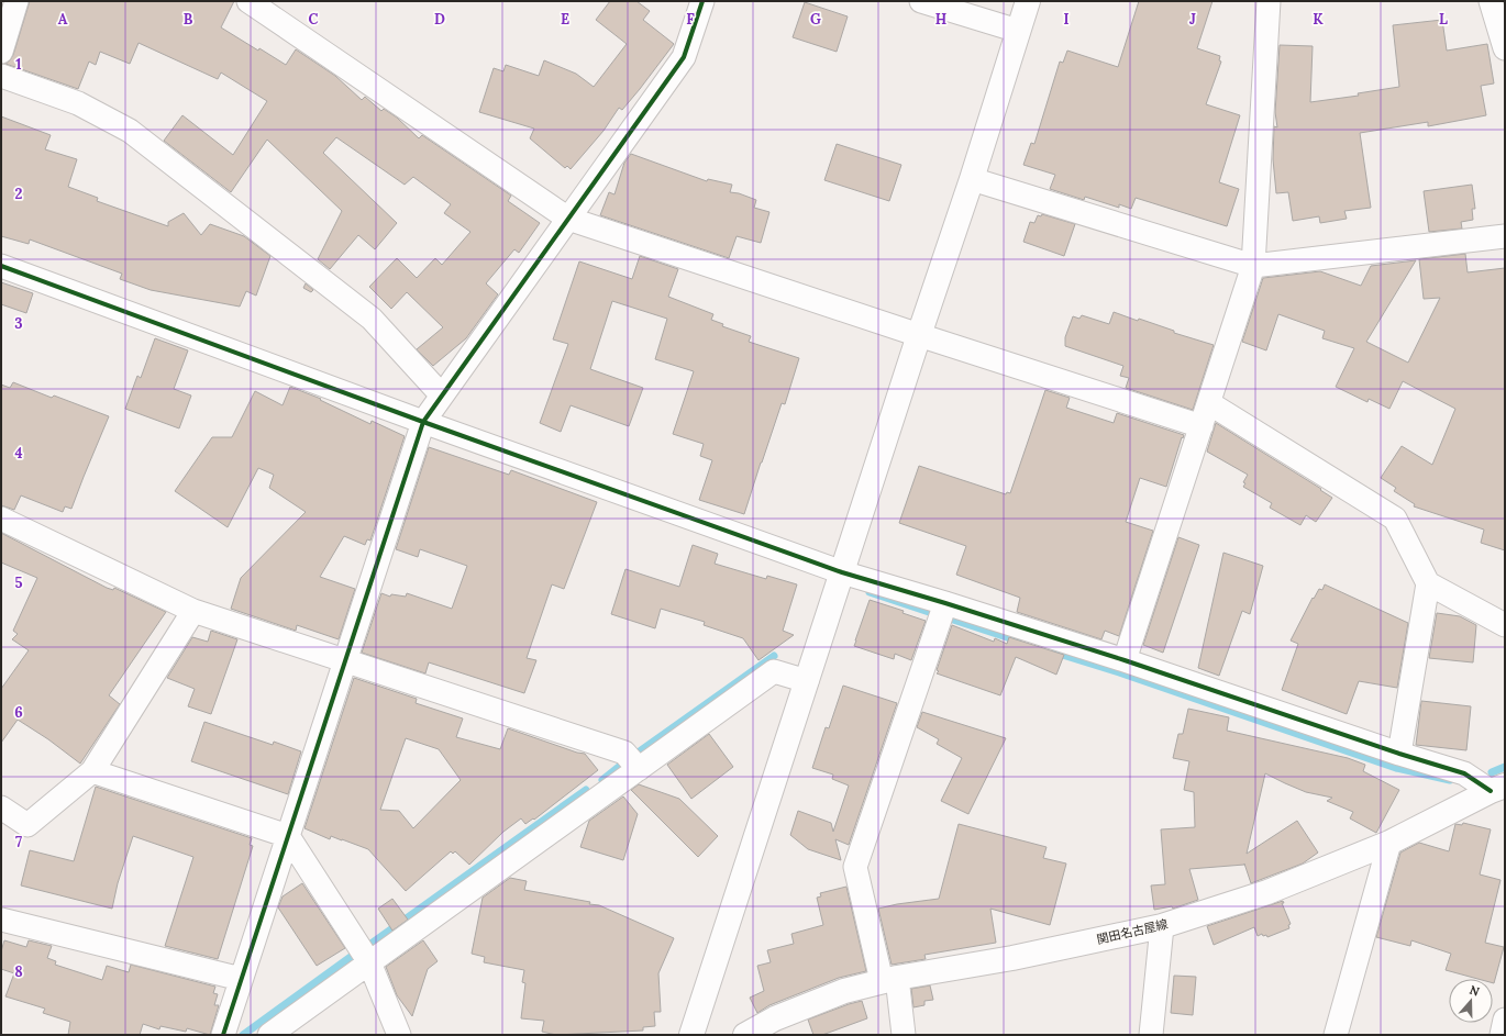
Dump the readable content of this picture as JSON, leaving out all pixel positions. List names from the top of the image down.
{
  "streets": {
    "street": ["関田名古屋線"]
  },
  "north": "top",
  "grid": {
    "columns": [
      "A",
      "B",
      "C",
      "D",
      "E",
      "F",
      "G",
      "H",
      "I",
      "J",
      "K",
      "L"
    ],
    "rows": [
      "1",
      "2",
      "3",
      "4",
      "5",
      "6",
      "7",
      "8"
    ]
  }
}
